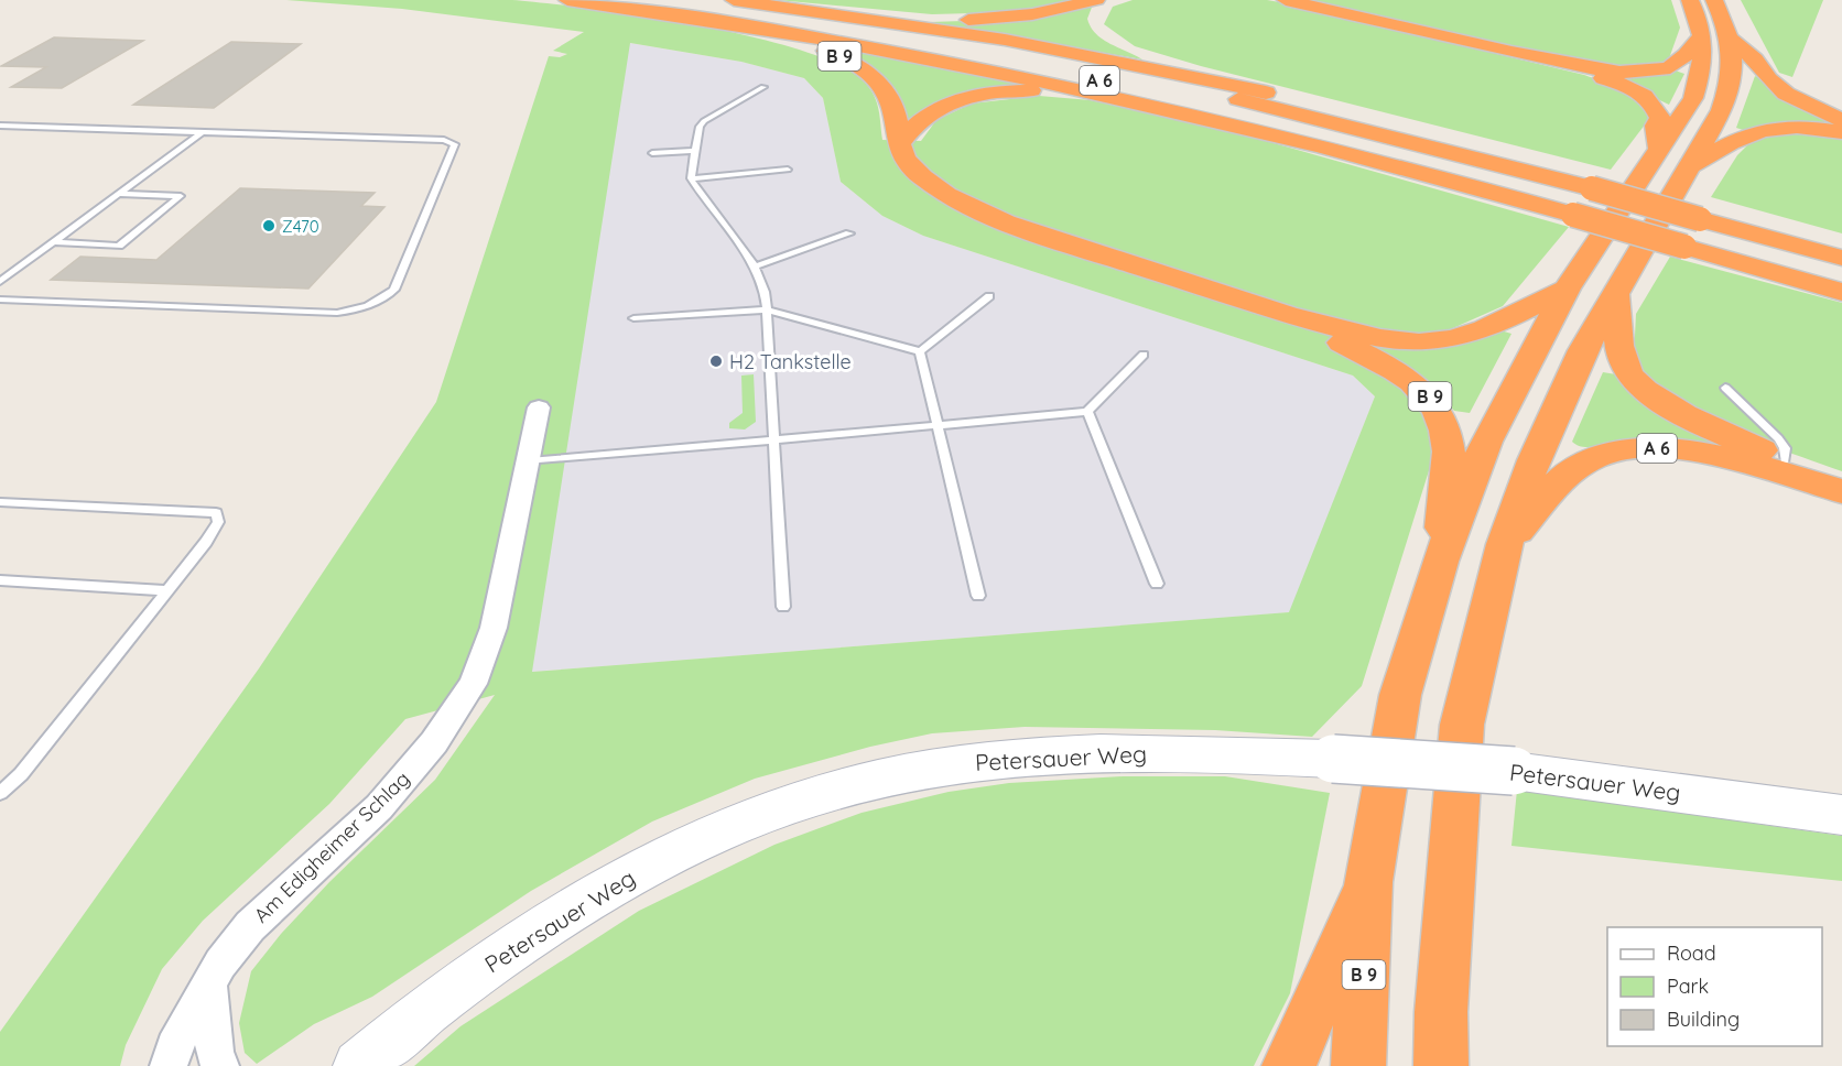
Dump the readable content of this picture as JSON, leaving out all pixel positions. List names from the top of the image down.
{
  "streets": {
    "highway": ["B 9", "A 6"],
    "street": ["Petersauer Weg", "Am Edigheimer Schlag"]
  },
  "crossings": [
    ["B 9", "A 6"]
  ],
  "places": ["Z470", "H2 Tankstelle"],
  "legend": ["Road", "Park", "Building"]
}
